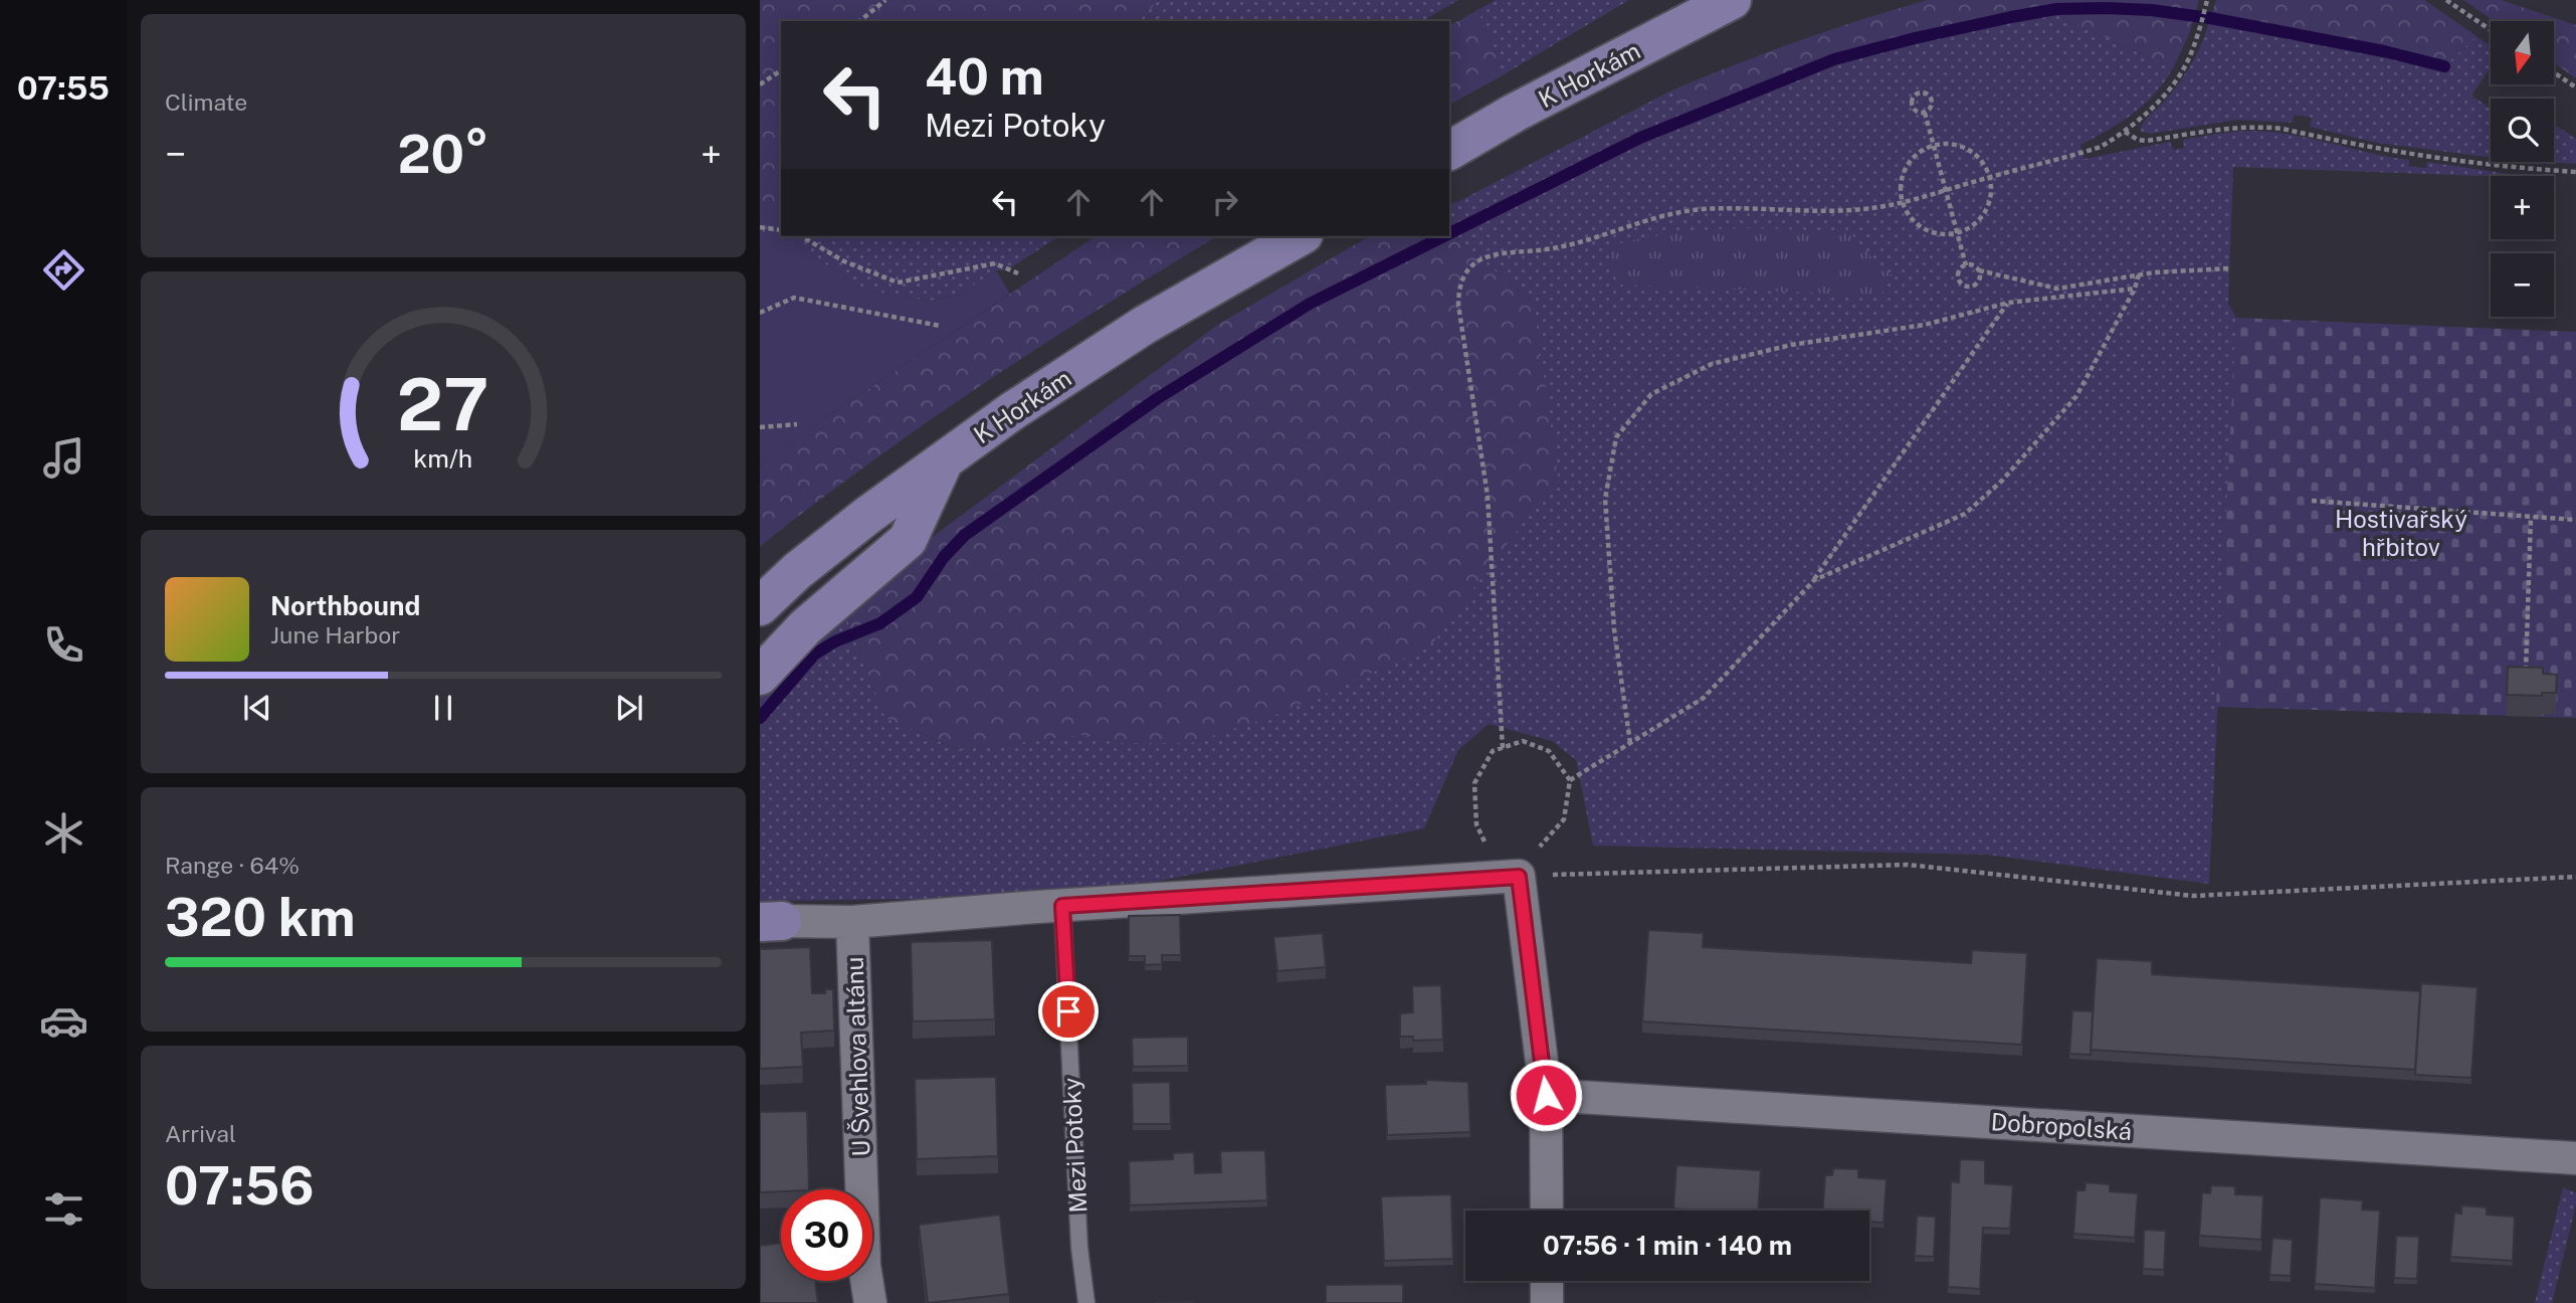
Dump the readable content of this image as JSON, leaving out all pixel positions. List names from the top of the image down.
{
  "streets": {
    "main road": ["K Horkám"],
    "street": ["U Švehlova altánu", "Dobropolská"],
    "lane": ["Mezi Potoky"]
  },
  "parks": ["Hostivařský hřbitov"],
  "north": "bottom",
  "page": {
    "tabs": "07:55",
    "tile": [
      "Climate",
      ["Range · 64%", "320 km"],
      ["Arrival", "07:56"]
    ],
    "map_buttons": ["+", "−"],
    "turn": ["40 m", "Mezi Potoky"],
    "heat": ["−", "20°", "+"],
    "song": ["Northbound", "June Harbor"],
    "limit": "30",
    "trip": "07:56 · 1 min · 140 m",
    "gauge": ["27", "km/h"]
  }
}
